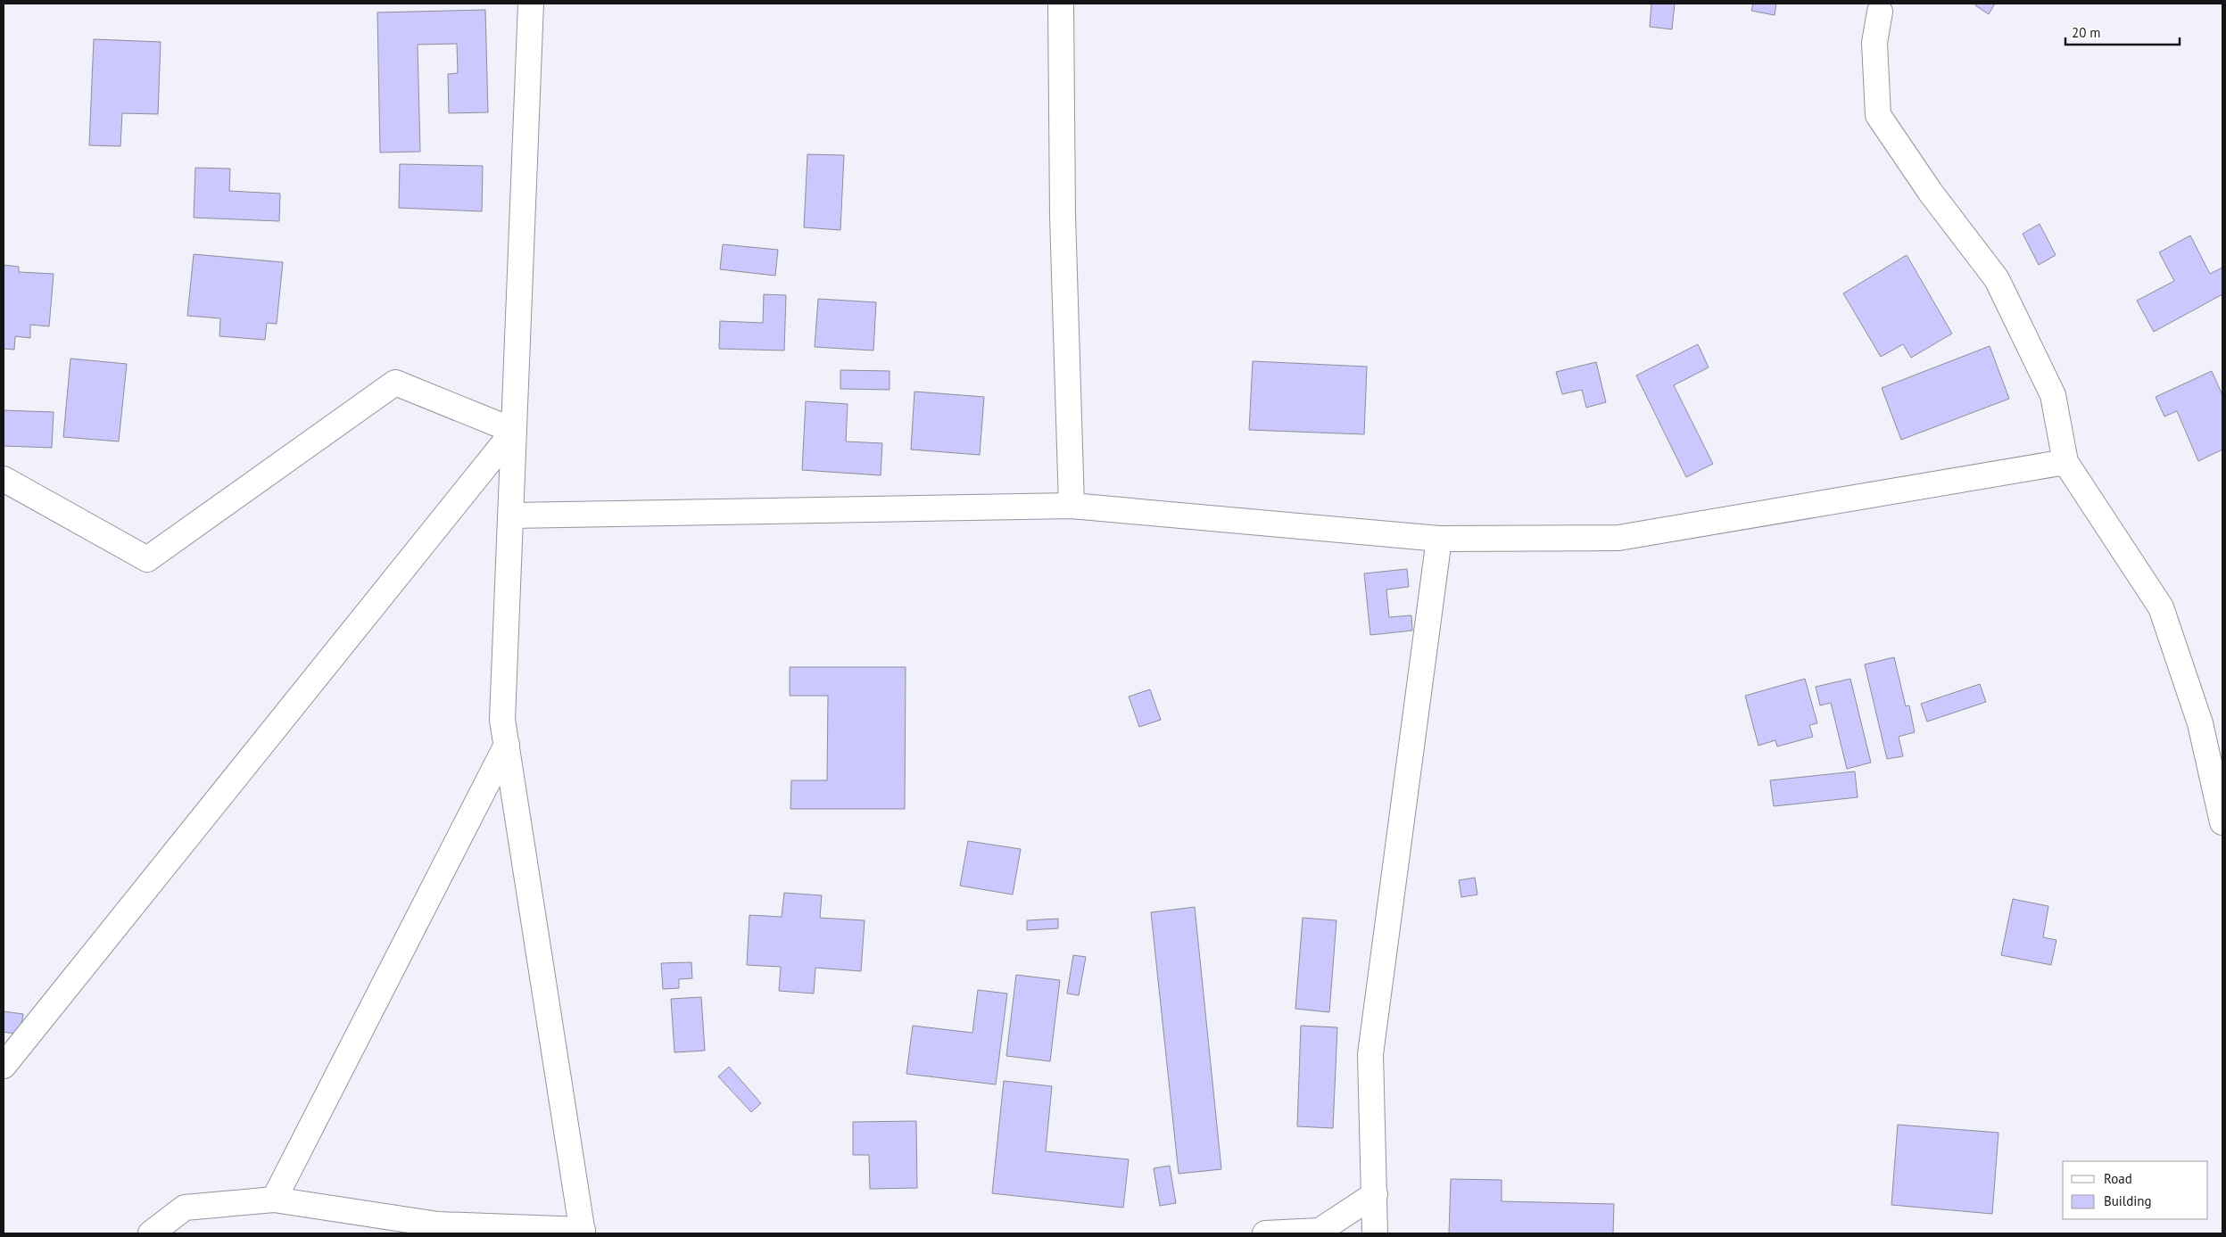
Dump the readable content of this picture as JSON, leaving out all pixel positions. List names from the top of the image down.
{
  "legend": ["Road", "Building"],
  "scale_bar": "20 m"
}
